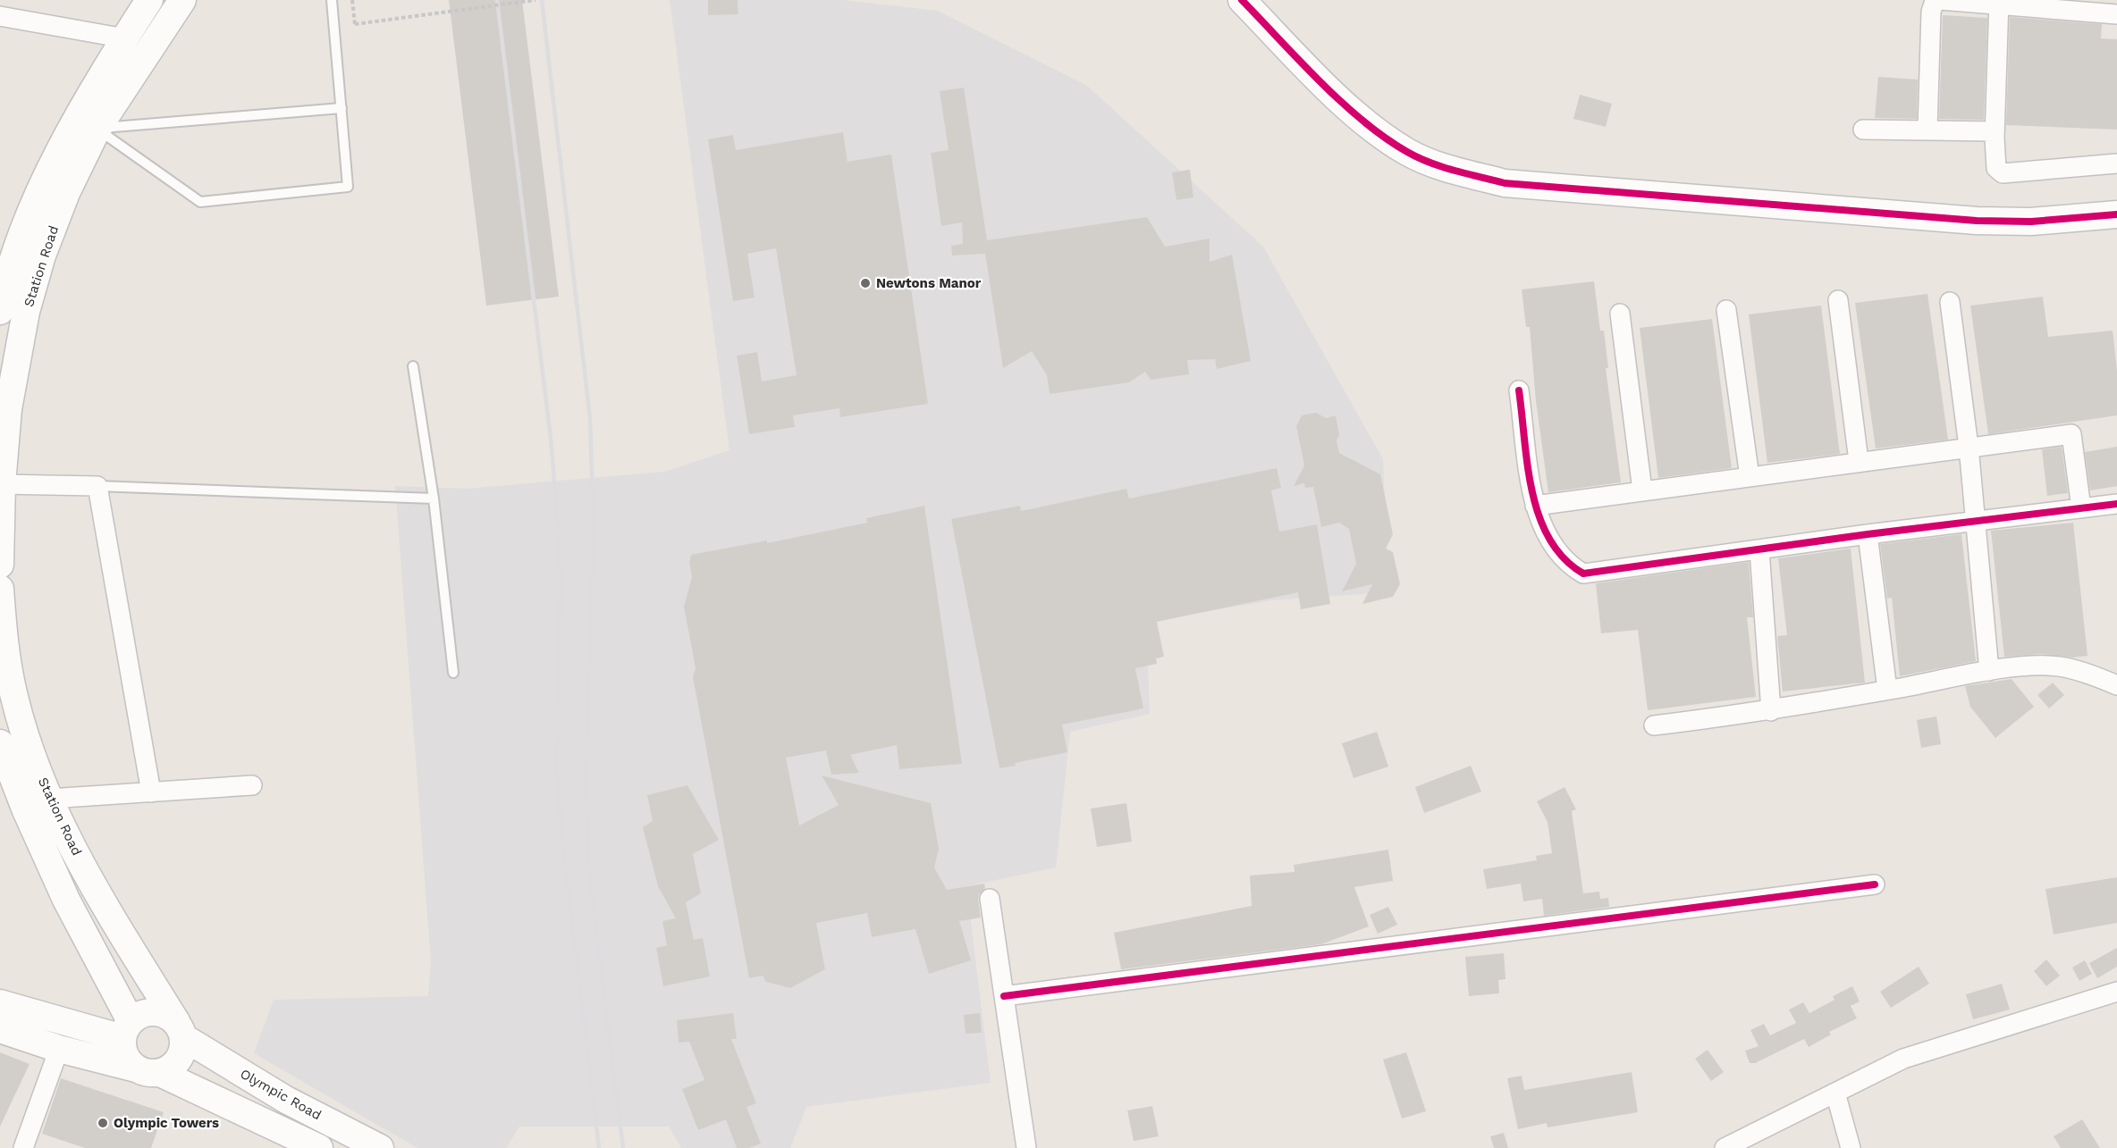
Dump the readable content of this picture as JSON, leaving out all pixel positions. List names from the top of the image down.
{
  "streets": {
    "street": ["Station Road", "Olympic Road"]
  },
  "crossings": [
    ["Station Road", "Olympic Road"]
  ],
  "places": ["Newtons Manor", "Olympic Towers"]
}
